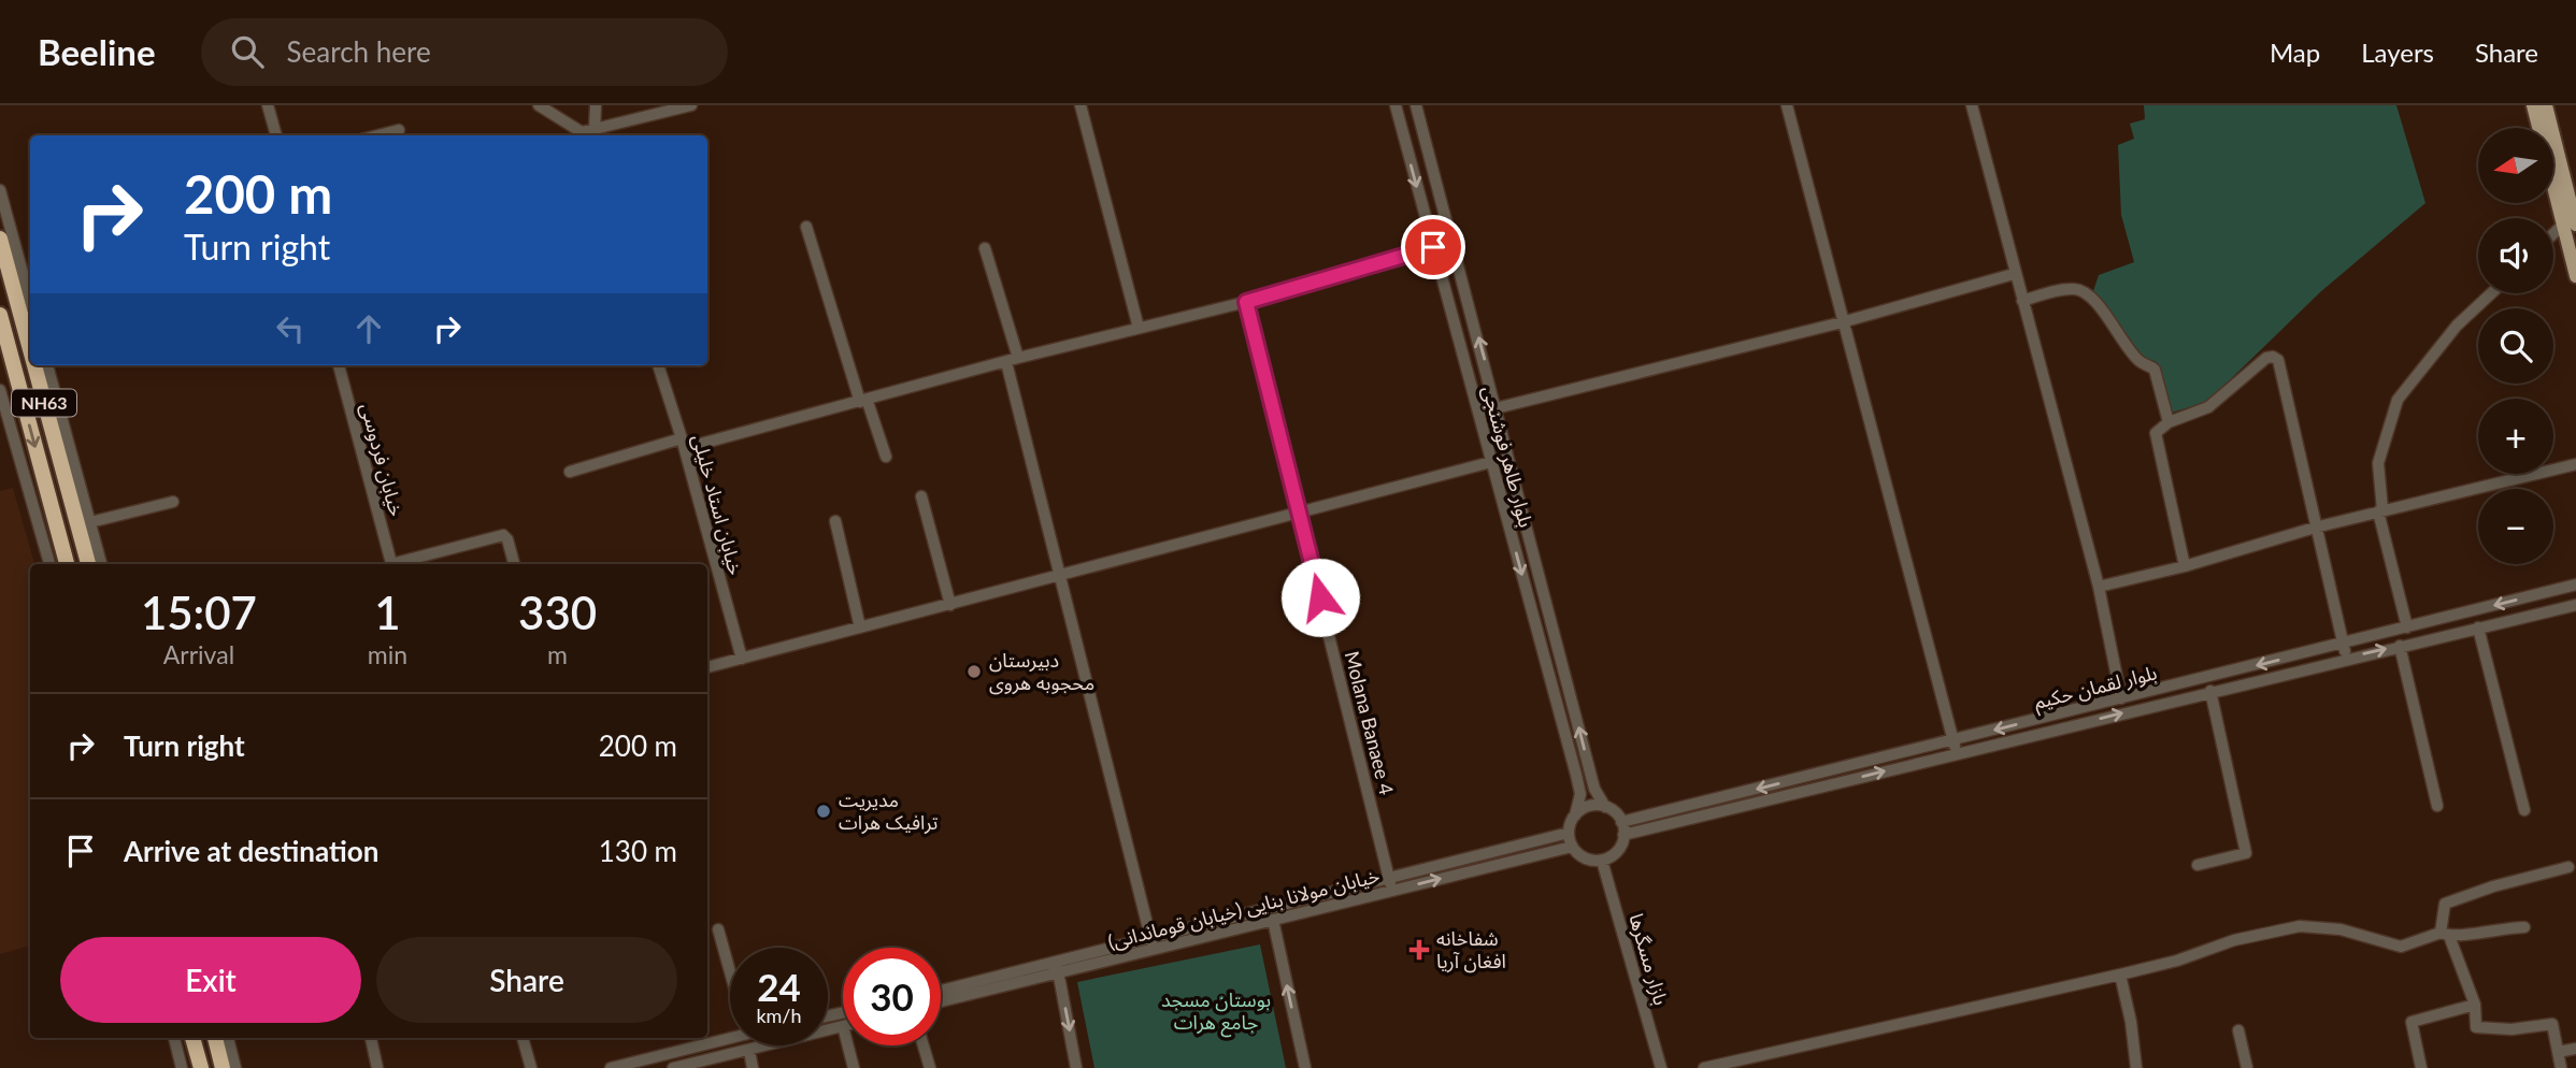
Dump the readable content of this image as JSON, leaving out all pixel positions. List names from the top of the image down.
{
  "streets": {
    "highway": ["NH63"],
    "street": [
      "بلوار طاهر فوشنجی",
      "خیابان فردوسی",
      "خیابان استاد خلیلی",
      "بلوار لقمان حکیم",
      "Molana Banaee 4",
      "خیابان مولانا بنایی (خیابان قوماندانی)",
      "بازار مسگرها"
    ]
  },
  "crossings": [
    ["بلوار طاهر فوشنجی", "بلوار لقمان حکیم"],
    ["بلوار طاهر فوشنجی", "خیابان مولانا بنایی (خیابان قوماندانی)"],
    ["بلوار طاهر فوشنجی", "بازار مسگرها"],
    ["بلوار لقمان حکیم", "خیابان مولانا بنایی (خیابان قوماندانی)"],
    ["بلوار لقمان حکیم", "بازار مسگرها"],
    ["Molana Banaee 4", "خیابان مولانا بنایی (خیابان قوماندانی)"],
    ["خیابان مولانا بنایی (خیابان قوماندانی)", "بازار مسگرها"]
  ],
  "parks": ["بوستان مسجد جامع هرات"],
  "places": {
    "other": ["دبیرستان محجوبه هروی", "مدیریت ترافیک هرات"],
    "health": ["شفاخانه افغان آریا"]
  },
  "north": "left",
  "page": {
    "header": "Beeline",
    "search": "Search here",
    "nav": ["Map", "Layers", "Share"],
    "map_buttons": ["+", "−"],
    "turn": ["200 m", "Turn right"],
    "eta": [
      "15:07",
      "Arrival",
      "1",
      "min",
      "330",
      "m"
    ],
    "list": [
      {
        "name": "Turn right",
        "value": "200 m"
      },
      {
        "name": "Arrive at destination",
        "value": "130 m"
      }
    ],
    "buttons": ["Exit", "Share"],
    "speed": "24 km/h",
    "limit": "30"
  }
}
